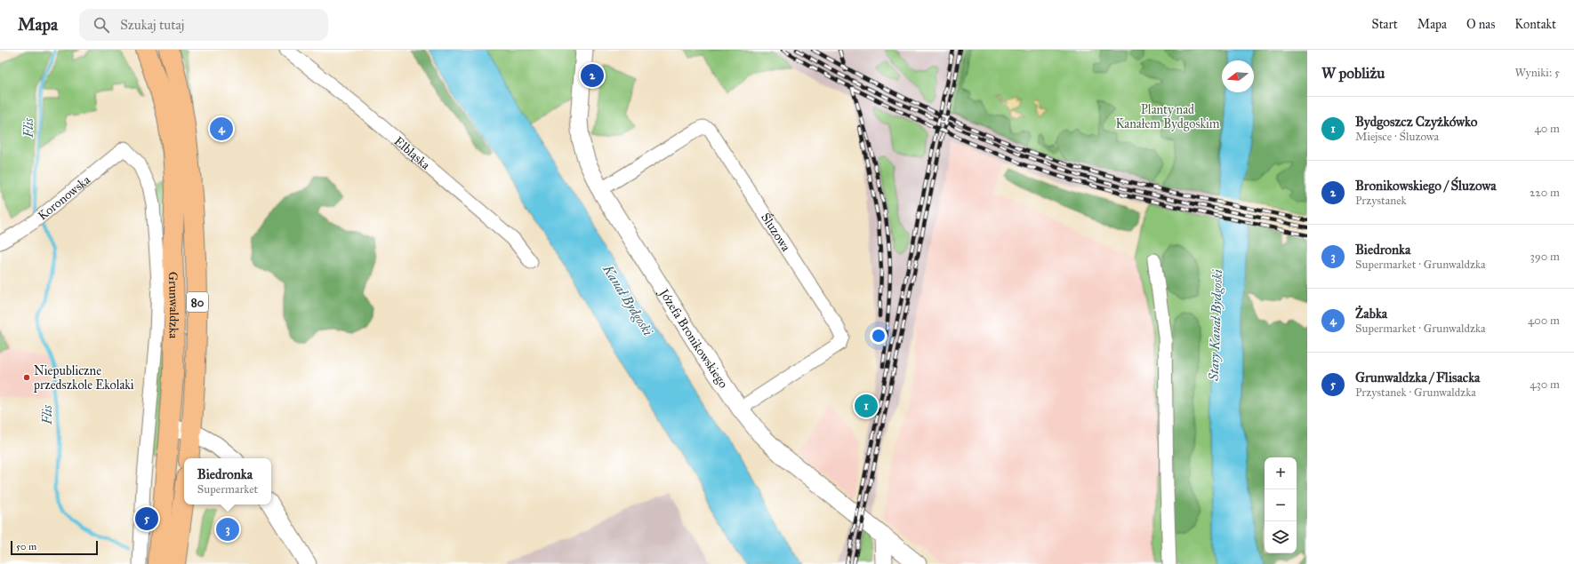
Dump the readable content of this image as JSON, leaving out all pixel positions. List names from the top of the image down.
{
  "streets": {
    "main road": ["80", "Grunwaldzka"],
    "street": [
      "Elbląska",
      "Koronowska",
      "Śluzowa",
      "Józefa Bronikowskiego"
    ]
  },
  "crossings": [
    ["Śluzowa", "Józefa Bronikowskiego"]
  ],
  "water": ["Flis", "Kanał Bydgoski", "Stary Kanał Bydgoski"],
  "parks": ["Planty nad Kanałem Bydgoskim"],
  "places": ["Niepubliczne przedszkole Ekolaki"],
  "scale_bar": "50 m",
  "north": "left",
  "page": {
    "header": "Mapa",
    "search": "Szukaj tutaj",
    "nav": [
      "Start",
      "Mapa",
      "O nas",
      "Kontakt"
    ],
    "heading": ["W pobliżu", "Wyniki: 5"],
    "pins": [
      "2",
      "4",
      "1",
      "5",
      "3"
    ],
    "list": [
      {
        "mark": "1",
        "name": "Bydgoszcz Czyżkówko",
        "note": "Miejsce · Śluzowa",
        "value": "40 m"
      },
      {
        "mark": "2",
        "name": "Bronikowskiego / Śluzowa",
        "note": "Przystanek",
        "value": "220 m"
      },
      {
        "mark": "3",
        "name": "Biedronka",
        "note": "Supermarket · Grunwaldzka",
        "value": "390 m"
      },
      {
        "mark": "4",
        "name": "Żabka",
        "note": "Supermarket · Grunwaldzka",
        "value": "400 m"
      },
      {
        "mark": "5",
        "name": "Grunwaldzka / Flisacka",
        "note": "Przystanek · Grunwaldzka",
        "value": "430 m"
      }
    ],
    "map_buttons": ["+", "−"],
    "popup": ["Biedronka", "Supermarket"],
    "scale": "50 m"
  }
}
